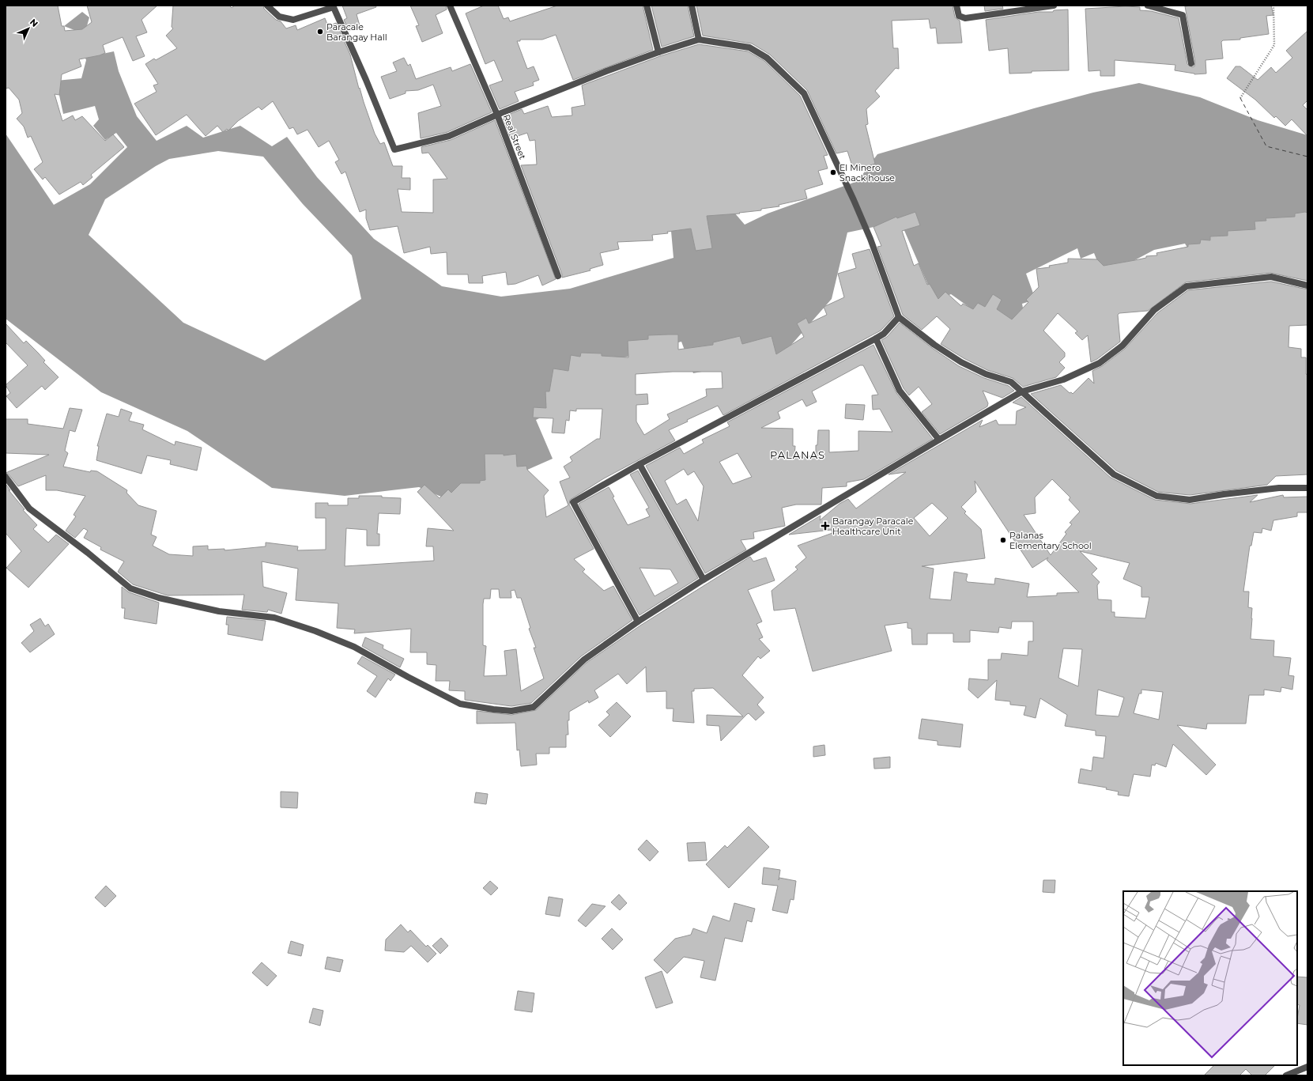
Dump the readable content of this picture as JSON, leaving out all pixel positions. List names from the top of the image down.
{
  "streets": {
    "street": ["Real Street"]
  },
  "districts": ["PALANAS"],
  "places": {
    "other": ["Paracale Barangay Hall", "El Minero Snack house", "Palanas Elementary School"],
    "health": ["Barangay Paracale Healthcare Unit"]
  },
  "north": "top right"
}
